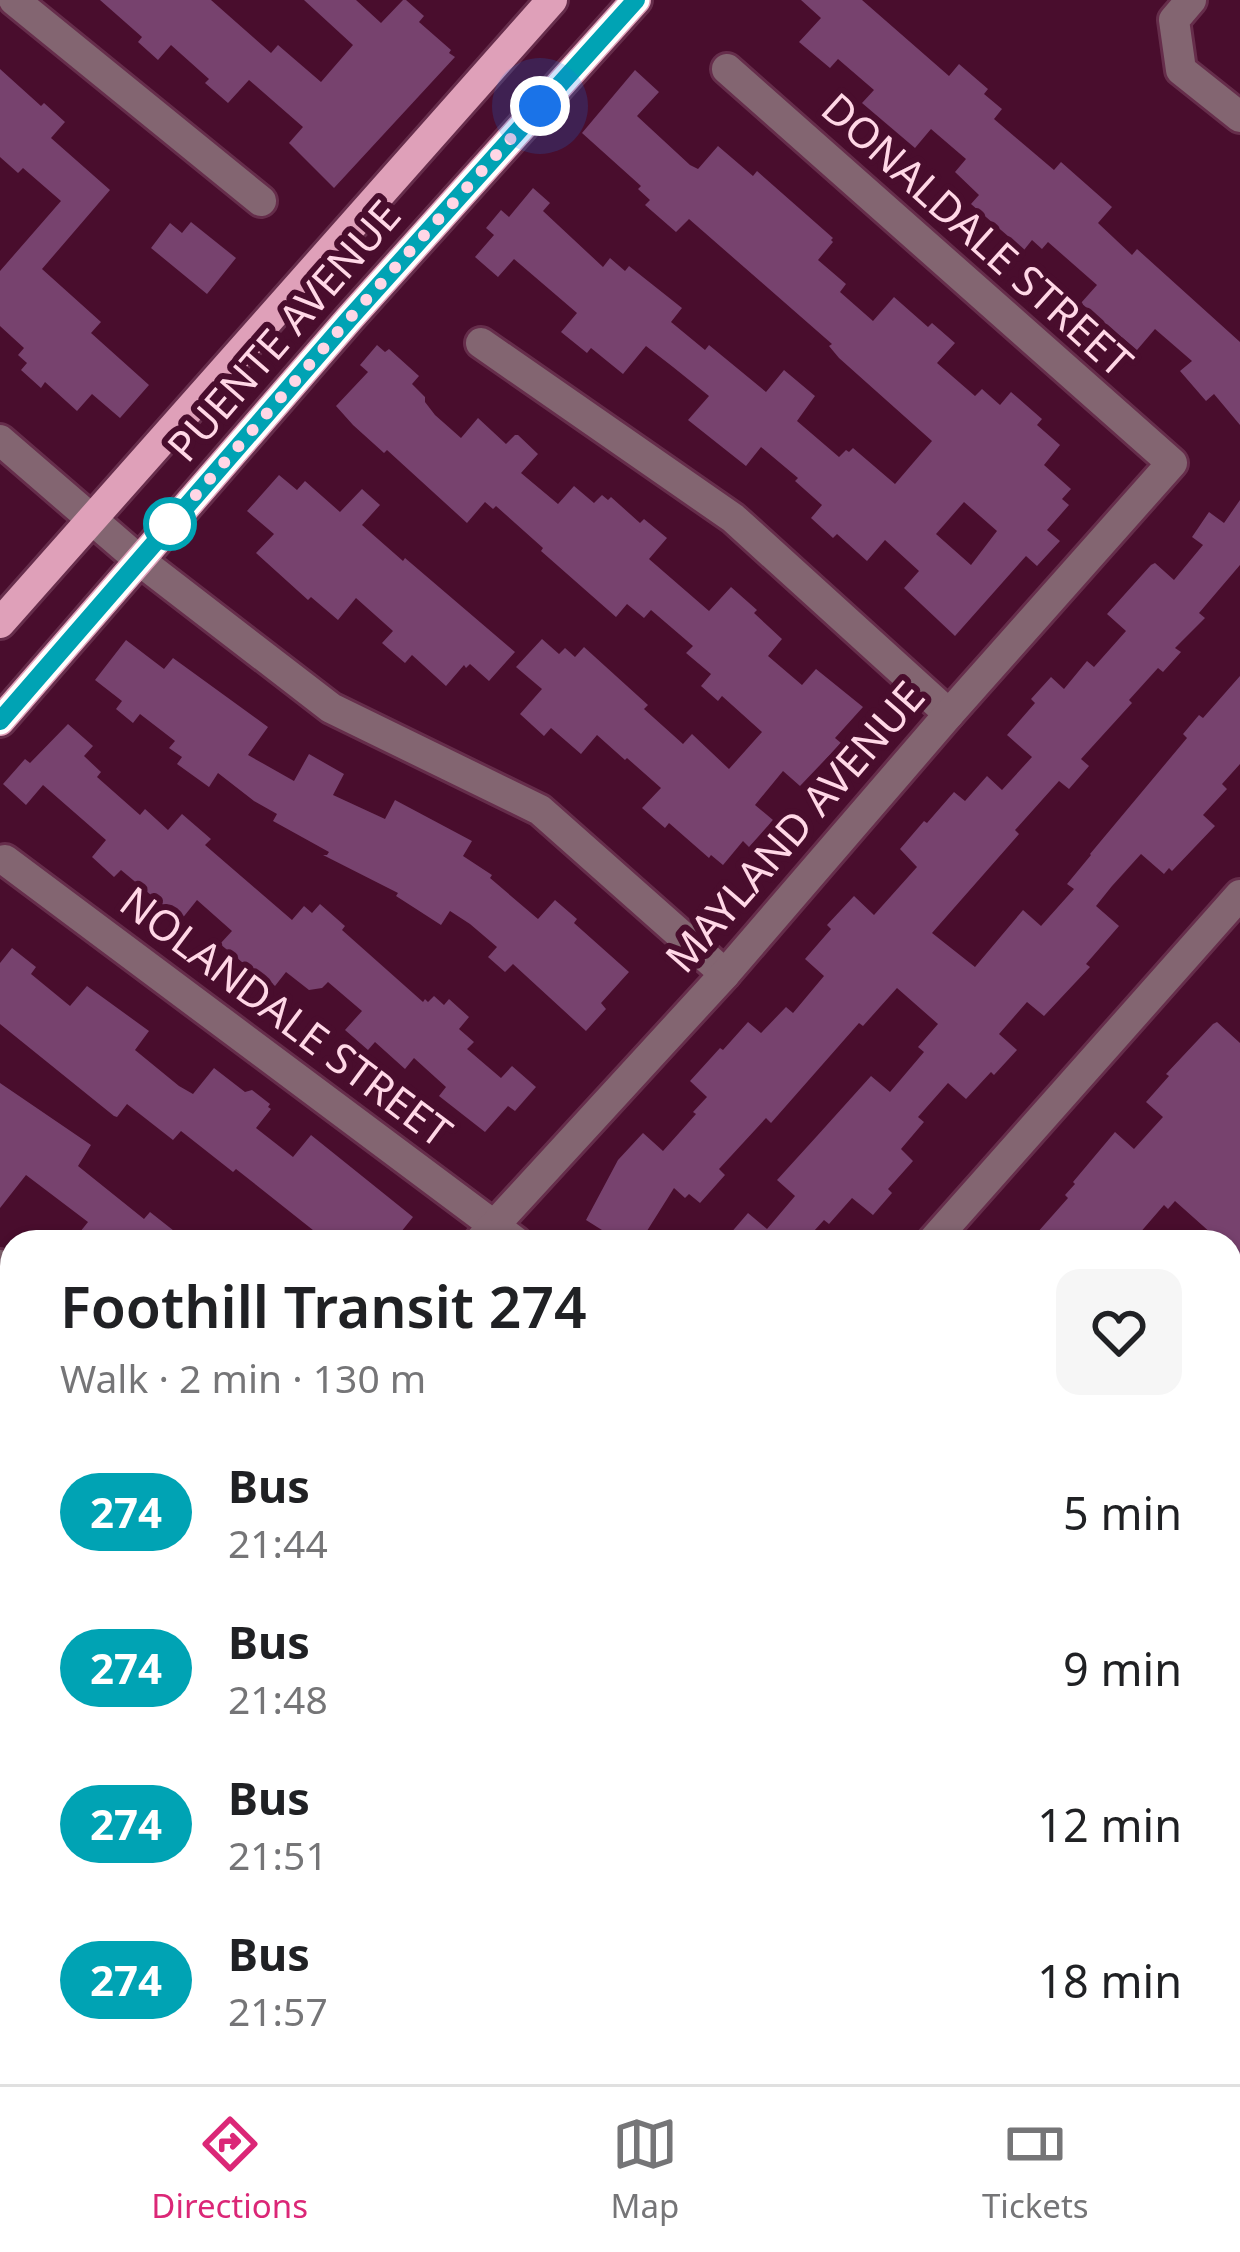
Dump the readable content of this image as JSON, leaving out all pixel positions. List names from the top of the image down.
{
  "streets": {
    "main road": ["PUENTE AVENUE"],
    "street": ["DONALDALE STREET", "MAYLAND AVENUE", "NOLANDALE STREET"]
  },
  "crossings": [
    ["DONALDALE STREET", "MAYLAND AVENUE"]
  ],
  "lines": ["bus line 274"],
  "page": {
    "heading": ["Foothill Transit 274", "Walk · 2 min · 130 m"],
    "list": [
      {
        "mark": "274",
        "name": "Bus",
        "note": "21:44",
        "value": "5 min"
      },
      {
        "mark": "274",
        "name": "Bus",
        "note": "21:48",
        "value": "9 min"
      },
      {
        "mark": "274",
        "name": "Bus",
        "note": "21:51",
        "value": "12 min"
      },
      {
        "mark": "274",
        "name": "Bus",
        "note": "21:57",
        "value": "18 min"
      }
    ],
    "tabs": ["Directions", "Map", "Tickets"]
  }
}
